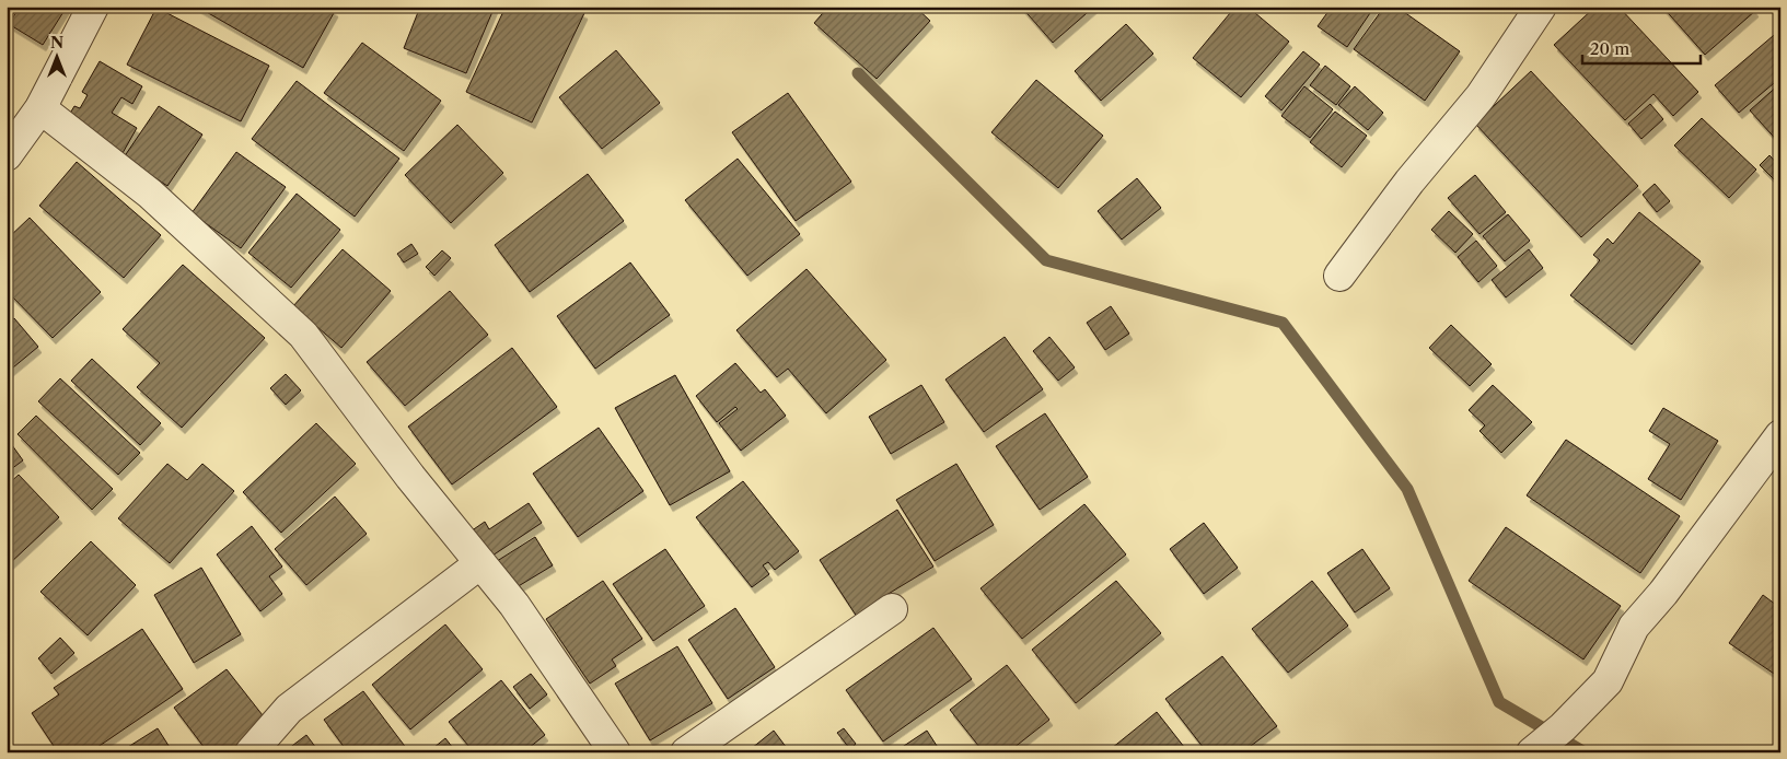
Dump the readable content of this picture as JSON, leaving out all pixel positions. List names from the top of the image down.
{
  "scale_bar": "20 m",
  "north": "top"
}
